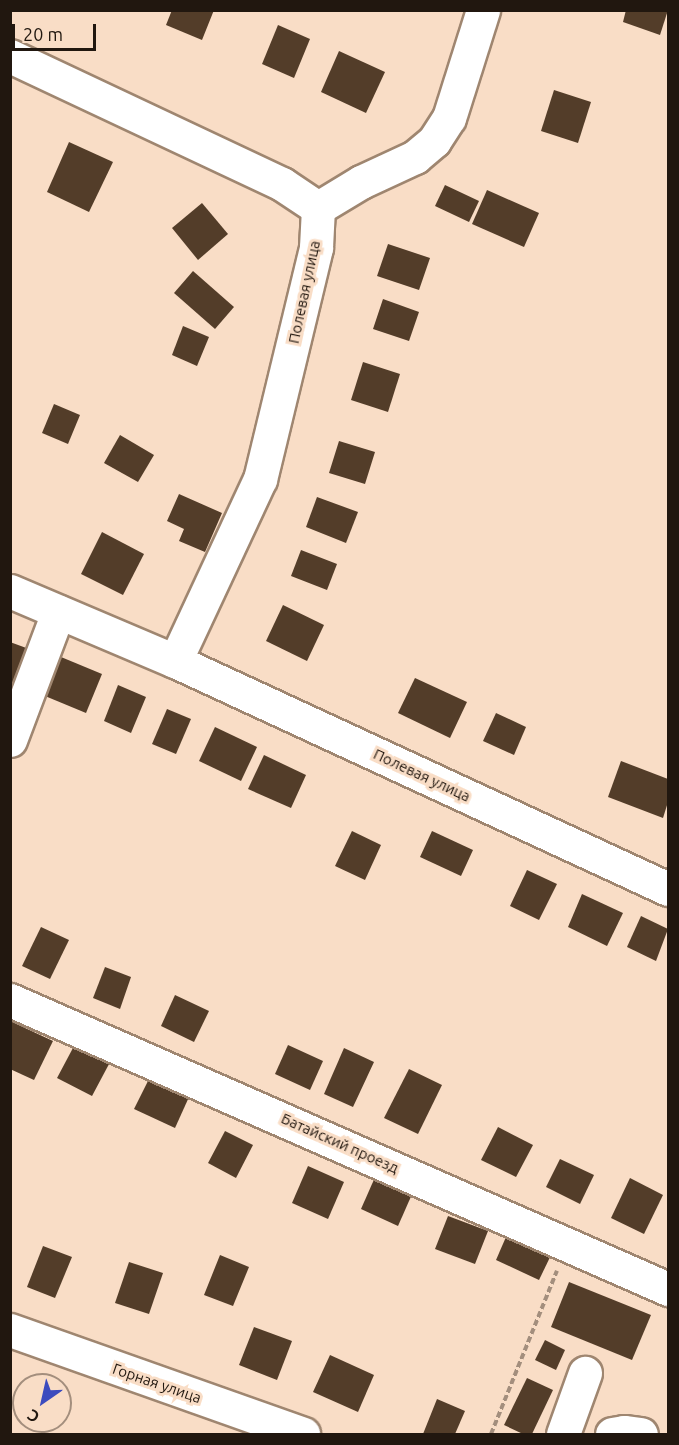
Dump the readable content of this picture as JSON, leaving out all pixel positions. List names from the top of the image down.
{
  "streets": {
    "street": ["Полевая улица", "Батайский проезд", "Горная улица"]
  },
  "scale_bar": "20 m",
  "north": "bottom left"
}
